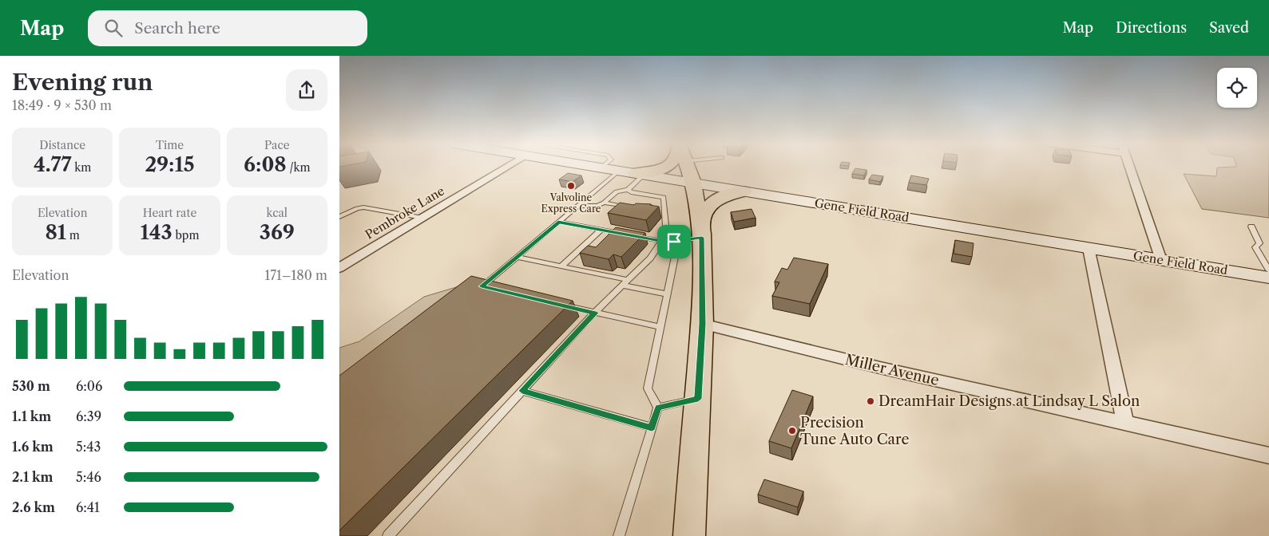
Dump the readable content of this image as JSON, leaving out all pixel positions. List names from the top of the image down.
{
  "streets": {
    "street": ["Gene Field Road", "Pembroke Lane", "Miller Avenue"]
  },
  "places": ["Valvoline Express Care", "DreamHair Designs at Lindsay L Salon", "Precision Tune Auto Care"],
  "page": {
    "header": "Map",
    "search": "Search here",
    "nav": ["Map", "Directions", "Saved"],
    "heading": ["Evening run", "18:49 · 9 × 530 m"],
    "stats": [
      ["Distance", "4.77 km"],
      ["Time", "29:15"],
      ["Pace", "6:08 /km"],
      ["Elevation", "81 m"],
      ["Heart rate", "143 bpm"],
      ["kcal", "369"]
    ],
    "chart": ["Elevation", "171–180 m"],
    "list": [
      {
        "name": "530 m",
        "note": "6:06"
      },
      {
        "name": "1.1 km",
        "note": "6:39"
      },
      {
        "name": "1.6 km",
        "note": "5:43"
      },
      {
        "name": "2.1 km",
        "note": "5:46"
      },
      {
        "name": "2.6 km",
        "note": "6:41"
      }
    ]
  }
}
